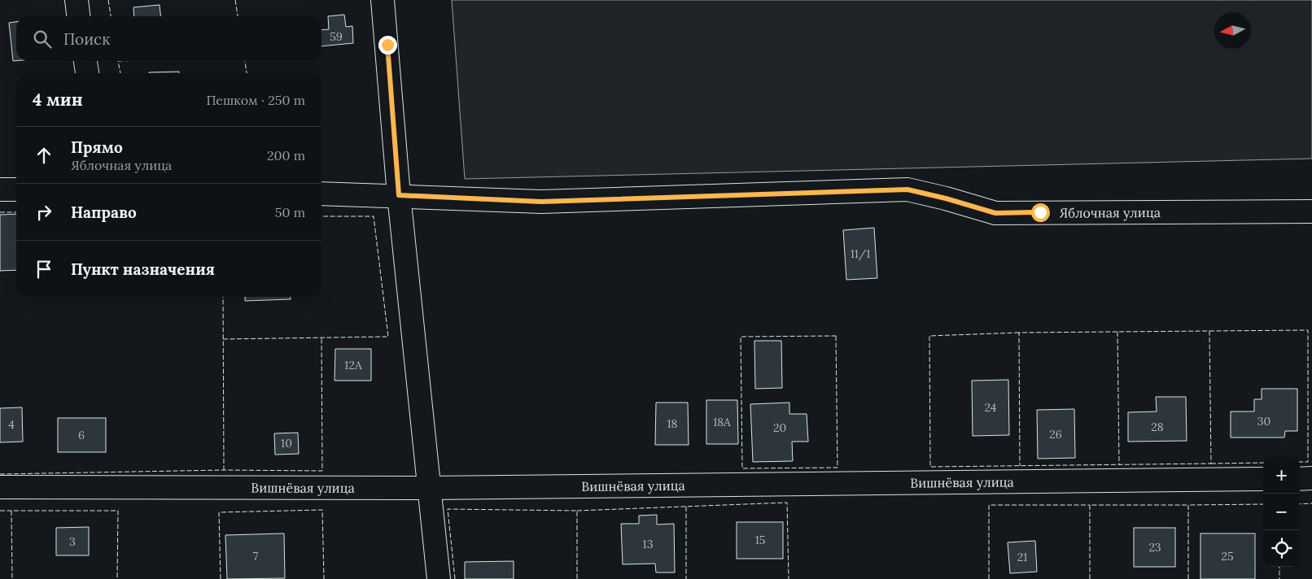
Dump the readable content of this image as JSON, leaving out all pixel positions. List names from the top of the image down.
{
  "streets": {
    "street": ["Яблочная улица", "Вишнёвая улица"]
  },
  "house_numbers": [
    "59",
    "11/1",
    "12А",
    "24",
    "30",
    "18А",
    "18",
    "4",
    "28",
    "20",
    "26",
    "6",
    "10",
    "15",
    "3",
    "13",
    "23",
    "7",
    "25",
    "21"
  ],
  "north": "left",
  "page": {
    "search": "Поиск",
    "heading": ["4 мин", "Пешком · 250 m"],
    "list": [
      ["Прямо", "Яблочная улица", "200 m"],
      ["Направо", "50 m"],
      "Пункт назначения"
    ],
    "map_buttons": ["+", "−"]
  }
}
